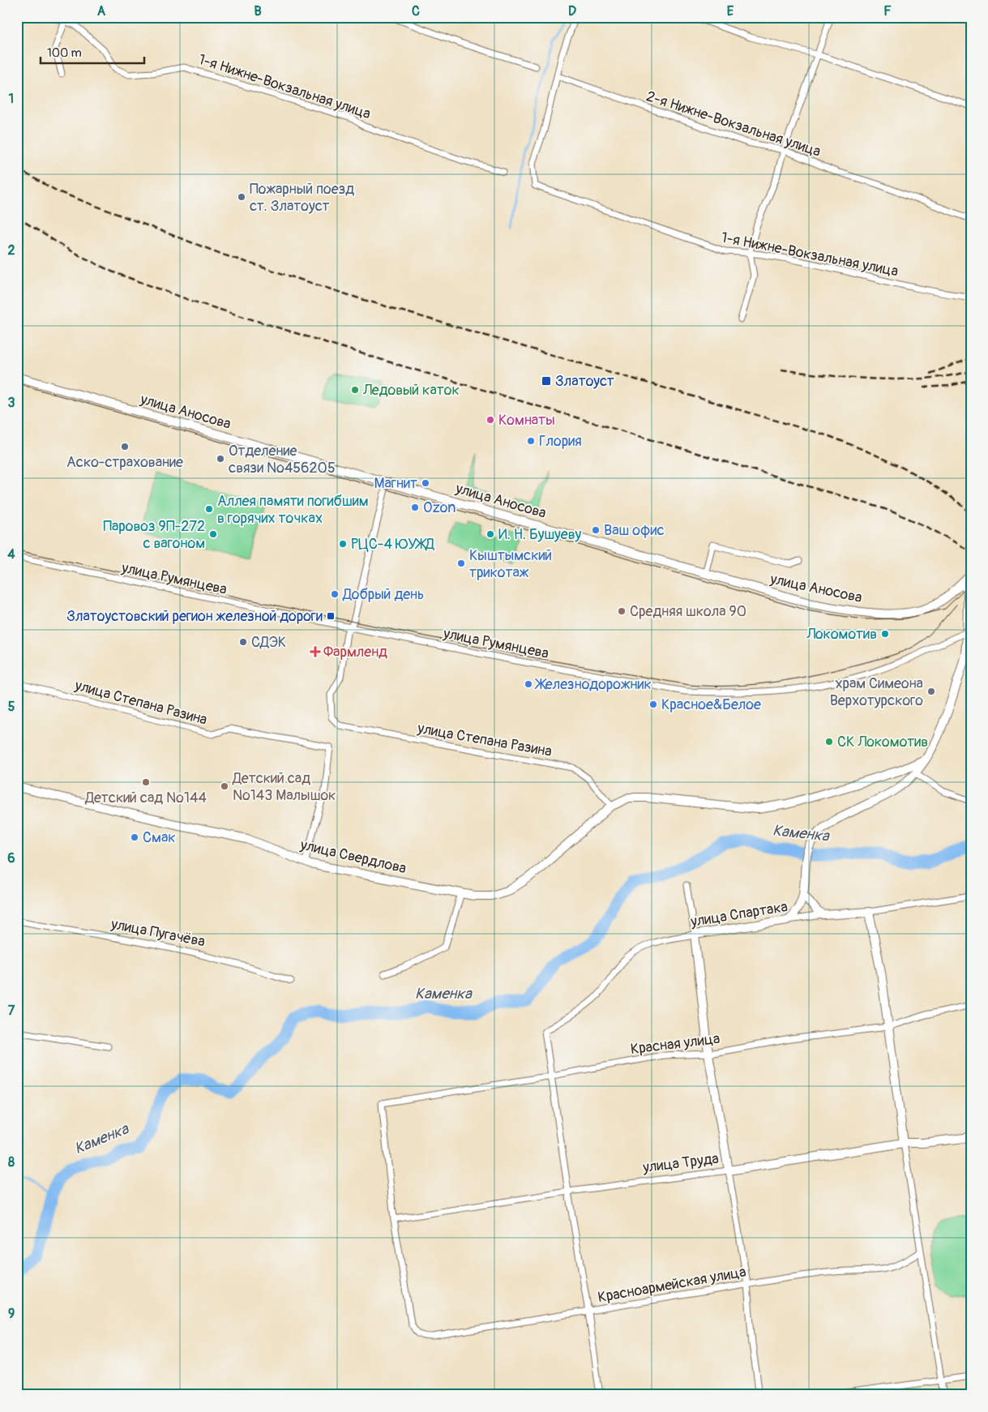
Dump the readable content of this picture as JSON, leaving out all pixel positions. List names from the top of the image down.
{
  "streets": {
    "street": [
      "1-я Нижне-Вокзальная улица",
      "2-я Нижне-Вокзальная улица",
      "улица Аносова",
      "улица Румянцева",
      "улица Степана Разина",
      "улица Свердлова",
      "улица Спартака",
      "улица Пугачёва",
      "Красная улица",
      "улица Труда",
      "Красноармейская улица"
    ]
  },
  "crossings": [
    ["1-я Нижне-Вокзальная улица", "2-я Нижне-Вокзальная улица"],
    ["улица Румянцева", "улица Степана Разина"],
    ["улица Степана Разина", "улица Свердлова"],
    ["улица Спартака", "Красная улица"],
    ["Красная улица", "улица Труда"],
    ["Красная улица", "Красноармейская улица"],
    ["улица Труда", "Красноармейская улица"]
  ],
  "water": ["Каменка"],
  "places": {
    "other": [
      "Пожарный поезд ст. Златоуст",
      "Ледовый каток",
      "Комнаты",
      "Глория",
      "Аско-страхование",
      "Отделение связи №456205",
      "Магнит",
      "Ozon",
      "Аллея памяти погибшим в горячих точках",
      "Ваш офис",
      "Паровоз 9П-272 с вагоном",
      "И. Н. Бушуеву",
      "РЦС-4 ЮУЖД",
      "Кыштымский трикотаж",
      "Добрый день",
      "Средняя школа 90",
      "Локомотив",
      "СДЭК",
      "Железнодорожник",
      "храм Симеона Верхотурского",
      "Красное&Белое",
      "СК Локомотив",
      "Детский сад №144",
      "Детский сад №143 Малышок",
      "Смак"
    ],
    "transit": ["Златоуст", "Златоустовский регион железной дороги"],
    "health": ["Фармленд"]
  },
  "scale_bar": "100 m",
  "grid": {
    "columns": [
      "A",
      "B",
      "C",
      "D",
      "E",
      "F"
    ],
    "rows": [
      "1",
      "2",
      "3",
      "4",
      "5",
      "6",
      "7",
      "8",
      "9"
    ]
  }
}
